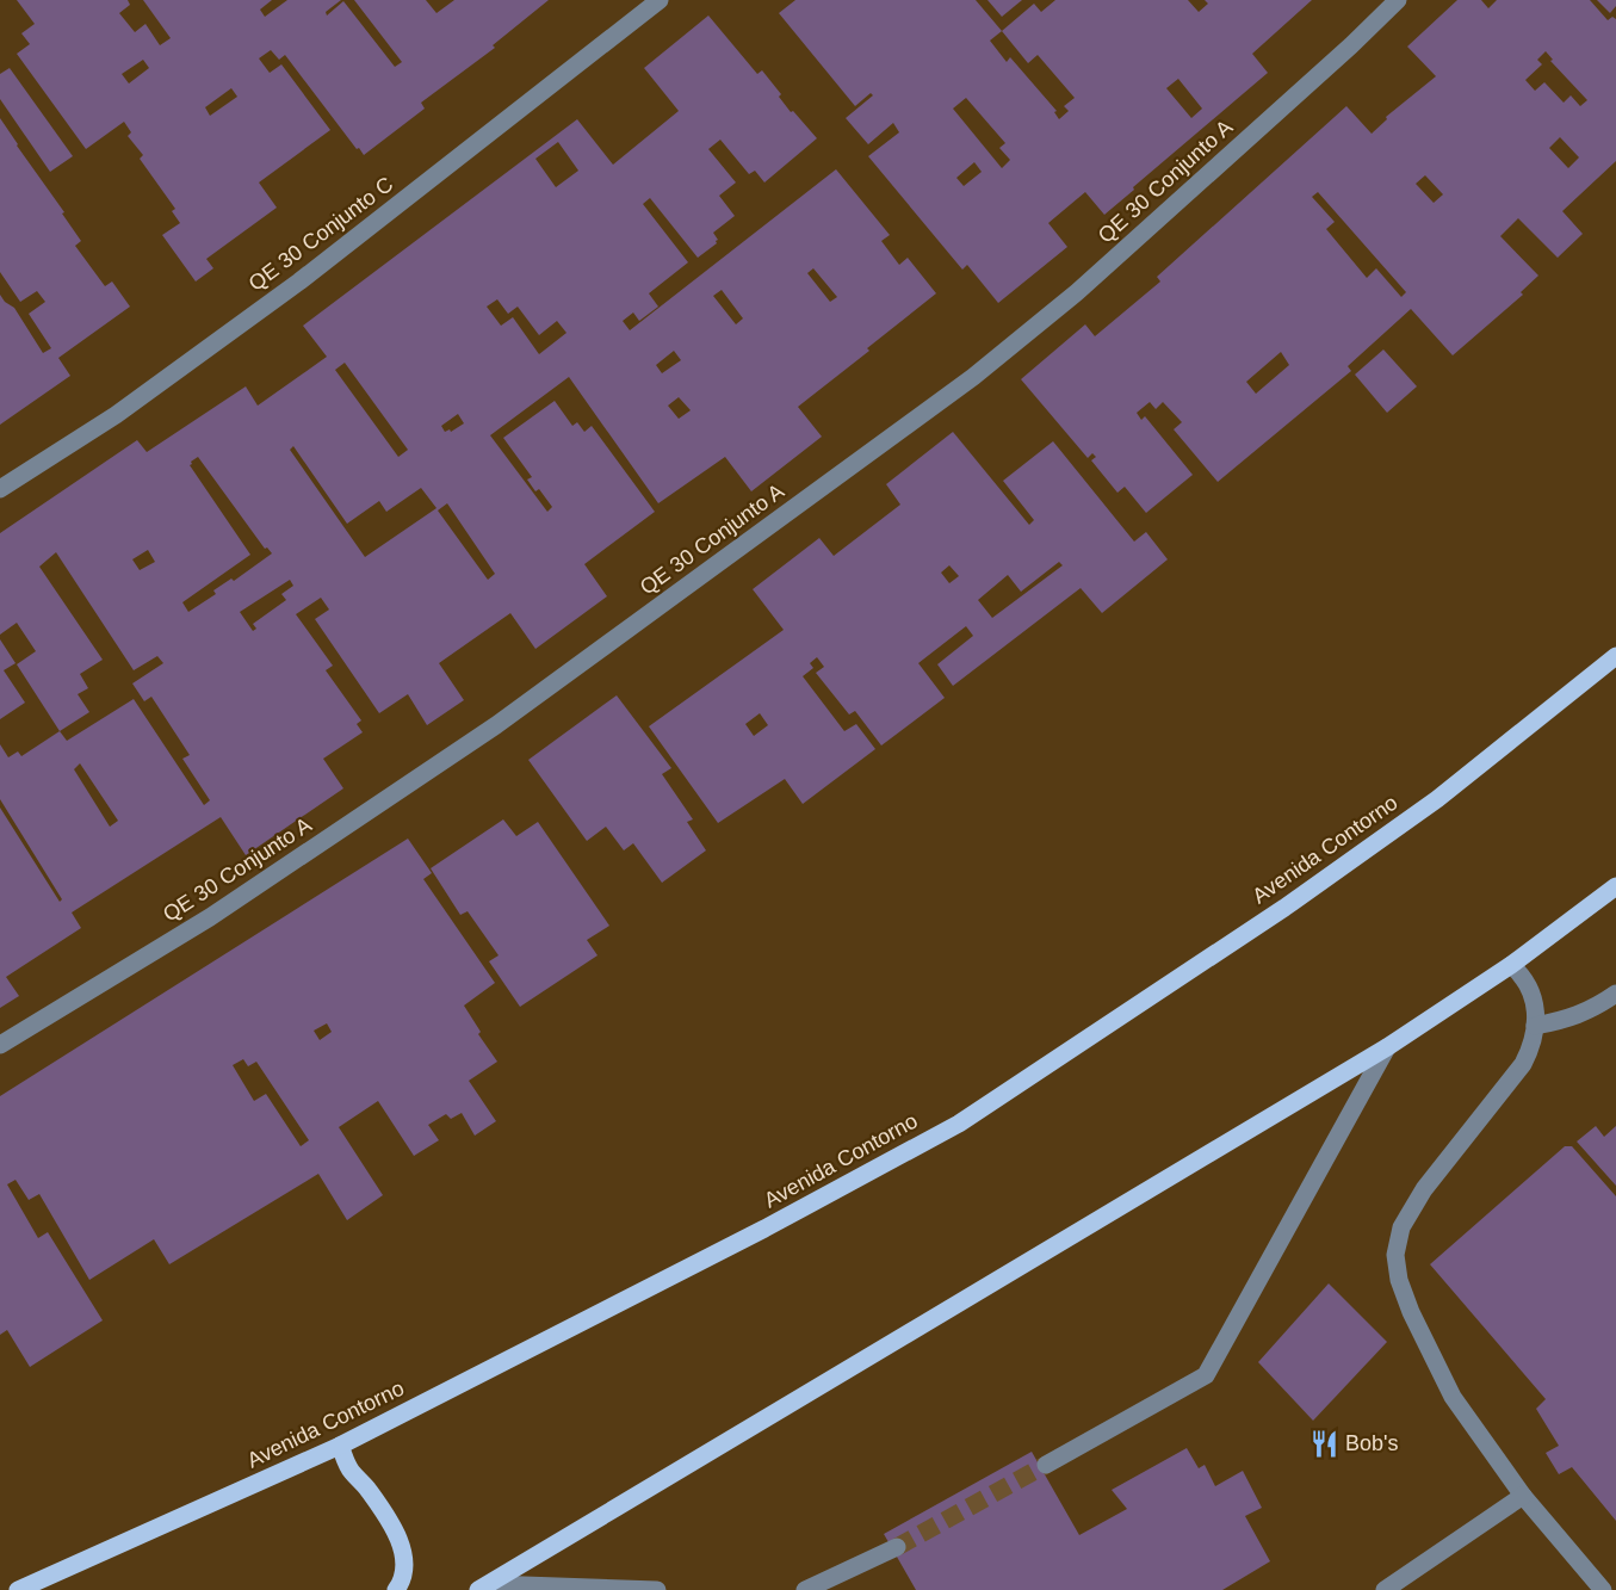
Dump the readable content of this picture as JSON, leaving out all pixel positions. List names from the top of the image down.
{
  "streets": {
    "main road": ["Avenida Contorno"],
    "street": ["QE 30 Conjunto A", "QE 30 Conjunto C"]
  },
  "places": {
    "restaurant": ["Bob's"]
  }
}
